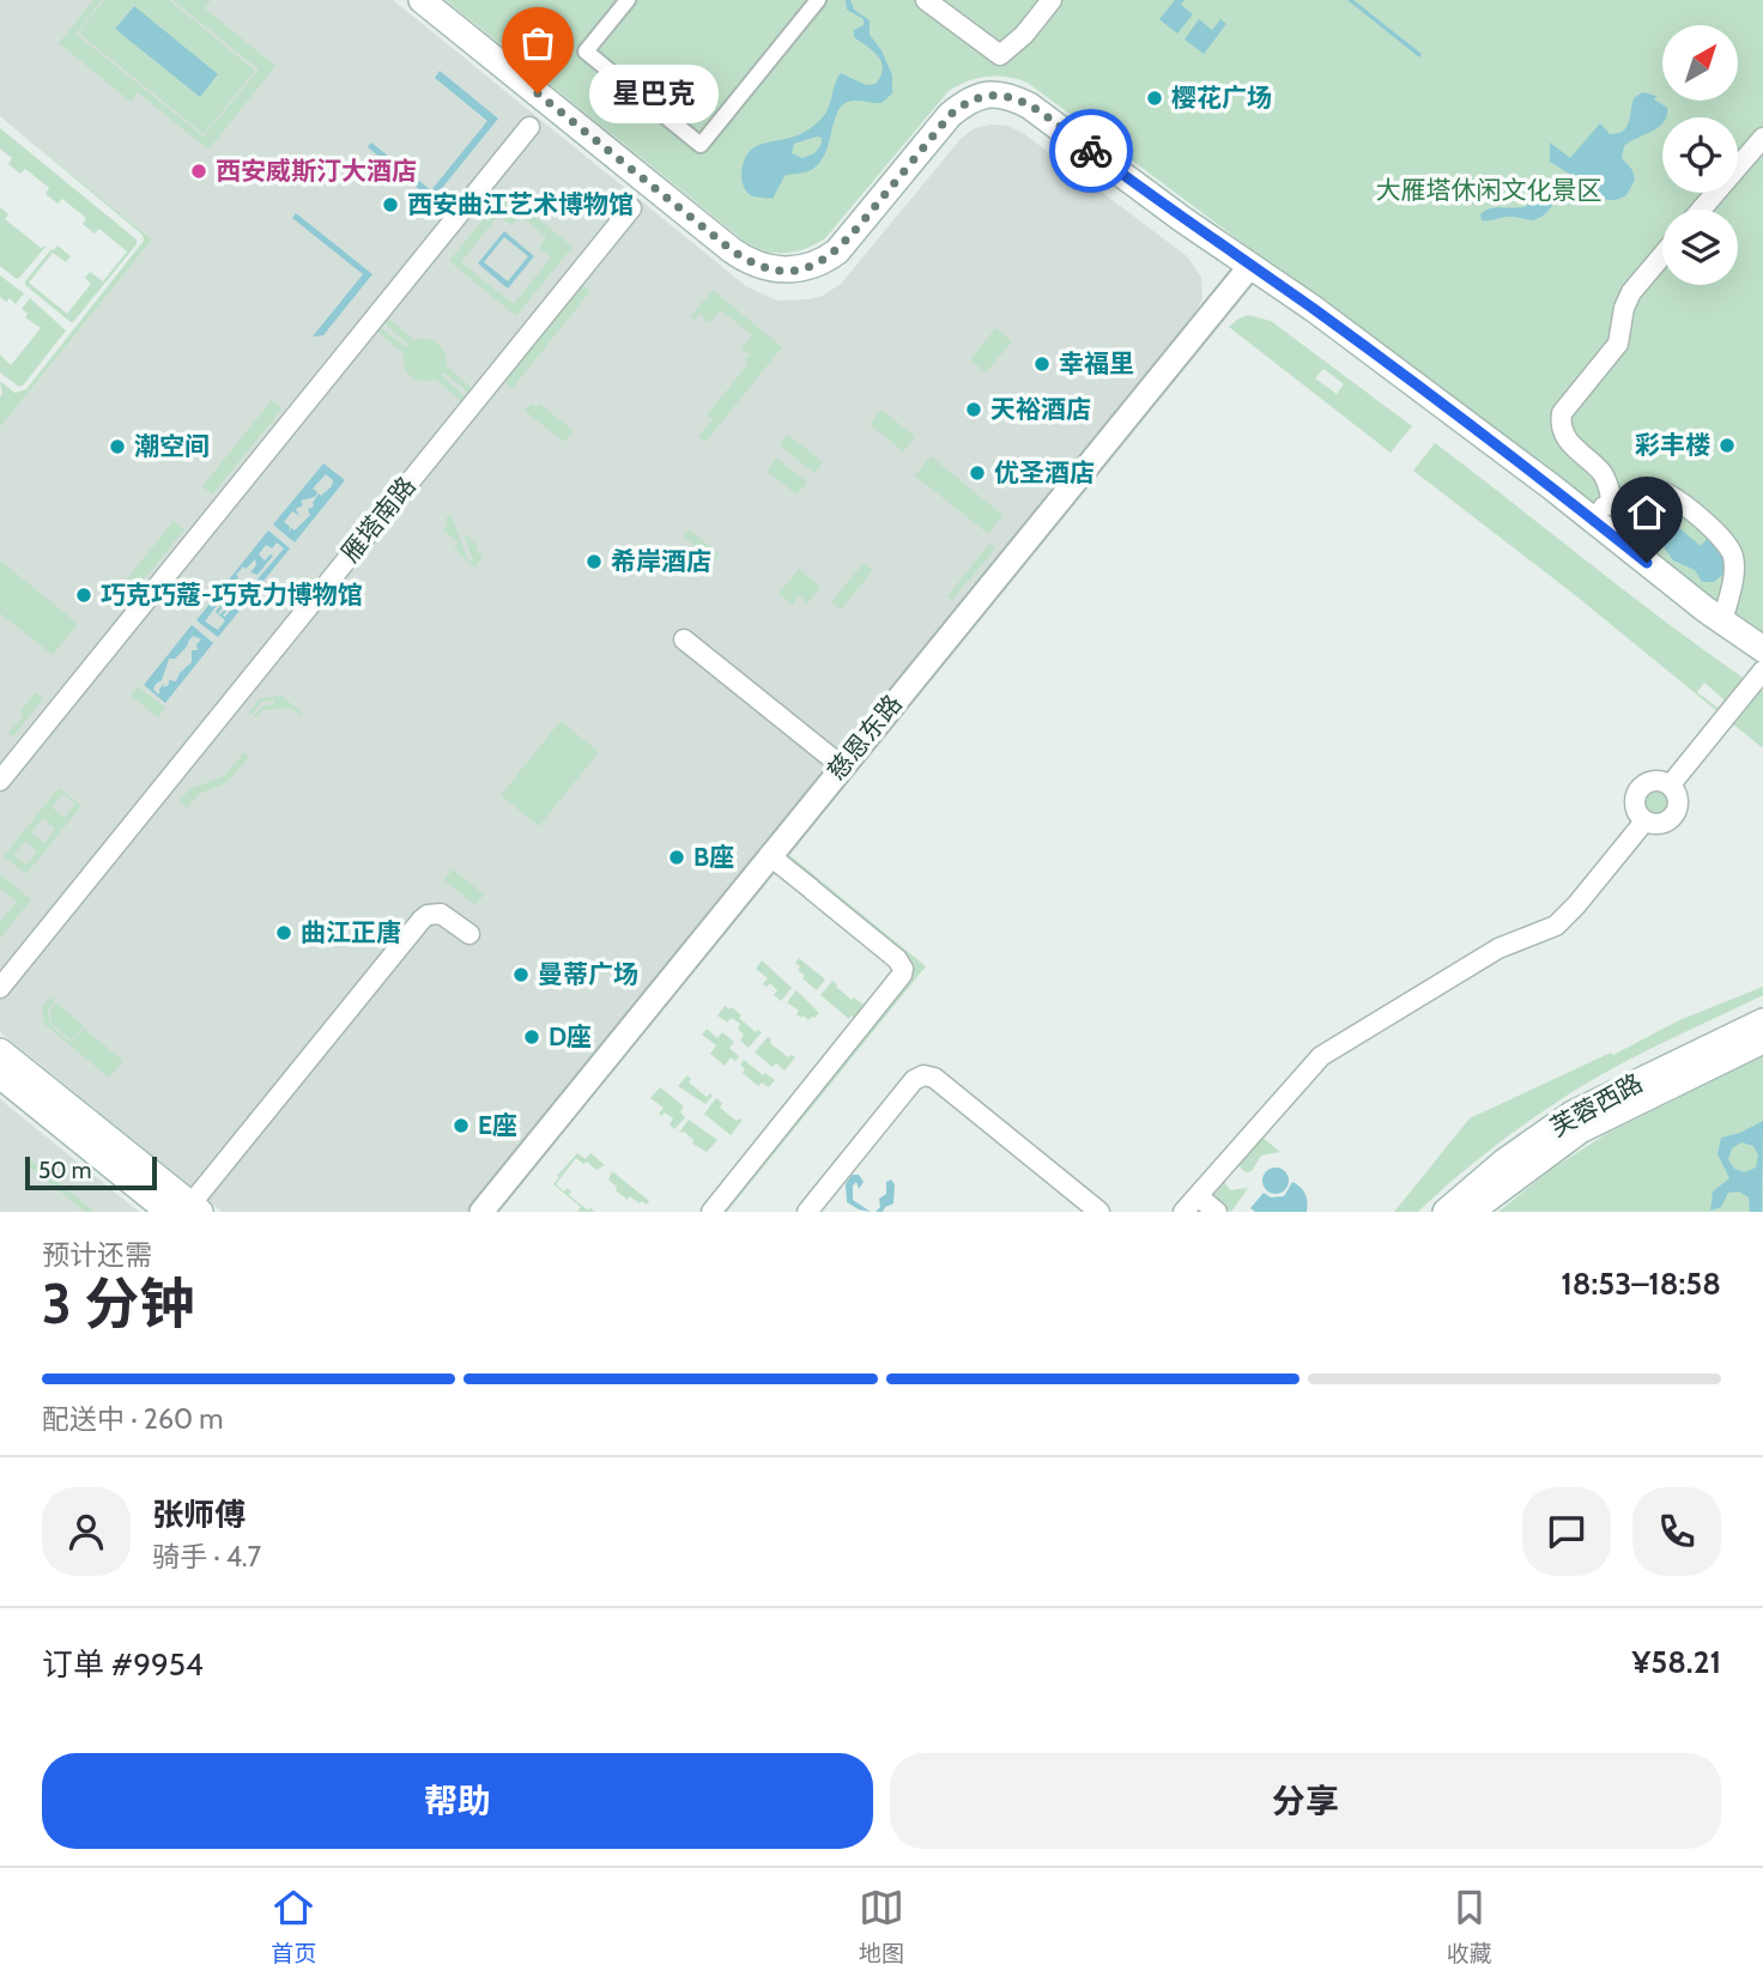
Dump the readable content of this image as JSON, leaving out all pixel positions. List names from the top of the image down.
{
  "streets": {
    "main road": ["芙蓉西路"],
    "street": ["雁塔南路", "慈恩东路"]
  },
  "parks": ["大雁塔休闲文化景区"],
  "places": [
    "星巴克",
    "樱花广场",
    "西安威斯汀大酒店",
    "西安曲江艺术博物馆",
    "幸福里",
    "天裕酒店",
    "彩丰楼",
    "潮空间",
    "优圣酒店",
    "希岸酒店",
    "巧克巧蔻-巧克力博物馆",
    "B座",
    "曲江正唐",
    "曼蒂广场",
    "D座",
    "E座"
  ],
  "scale_bar": "50 m",
  "north": "top right",
  "page": {
    "bubble": "星巴克",
    "scale": "50 m",
    "heading": ["3 分钟", "预计还需", "18:53–18:58"],
    "panel": [
      "张师傅",
      "骑手 · 4.7",
      "订单 #9954",
      "¥58.21"
    ],
    "bar": "配送中 · 260 m",
    "buttons": ["帮助", "分享"],
    "tabs": ["首页", "地图", "收藏"]
  }
}
